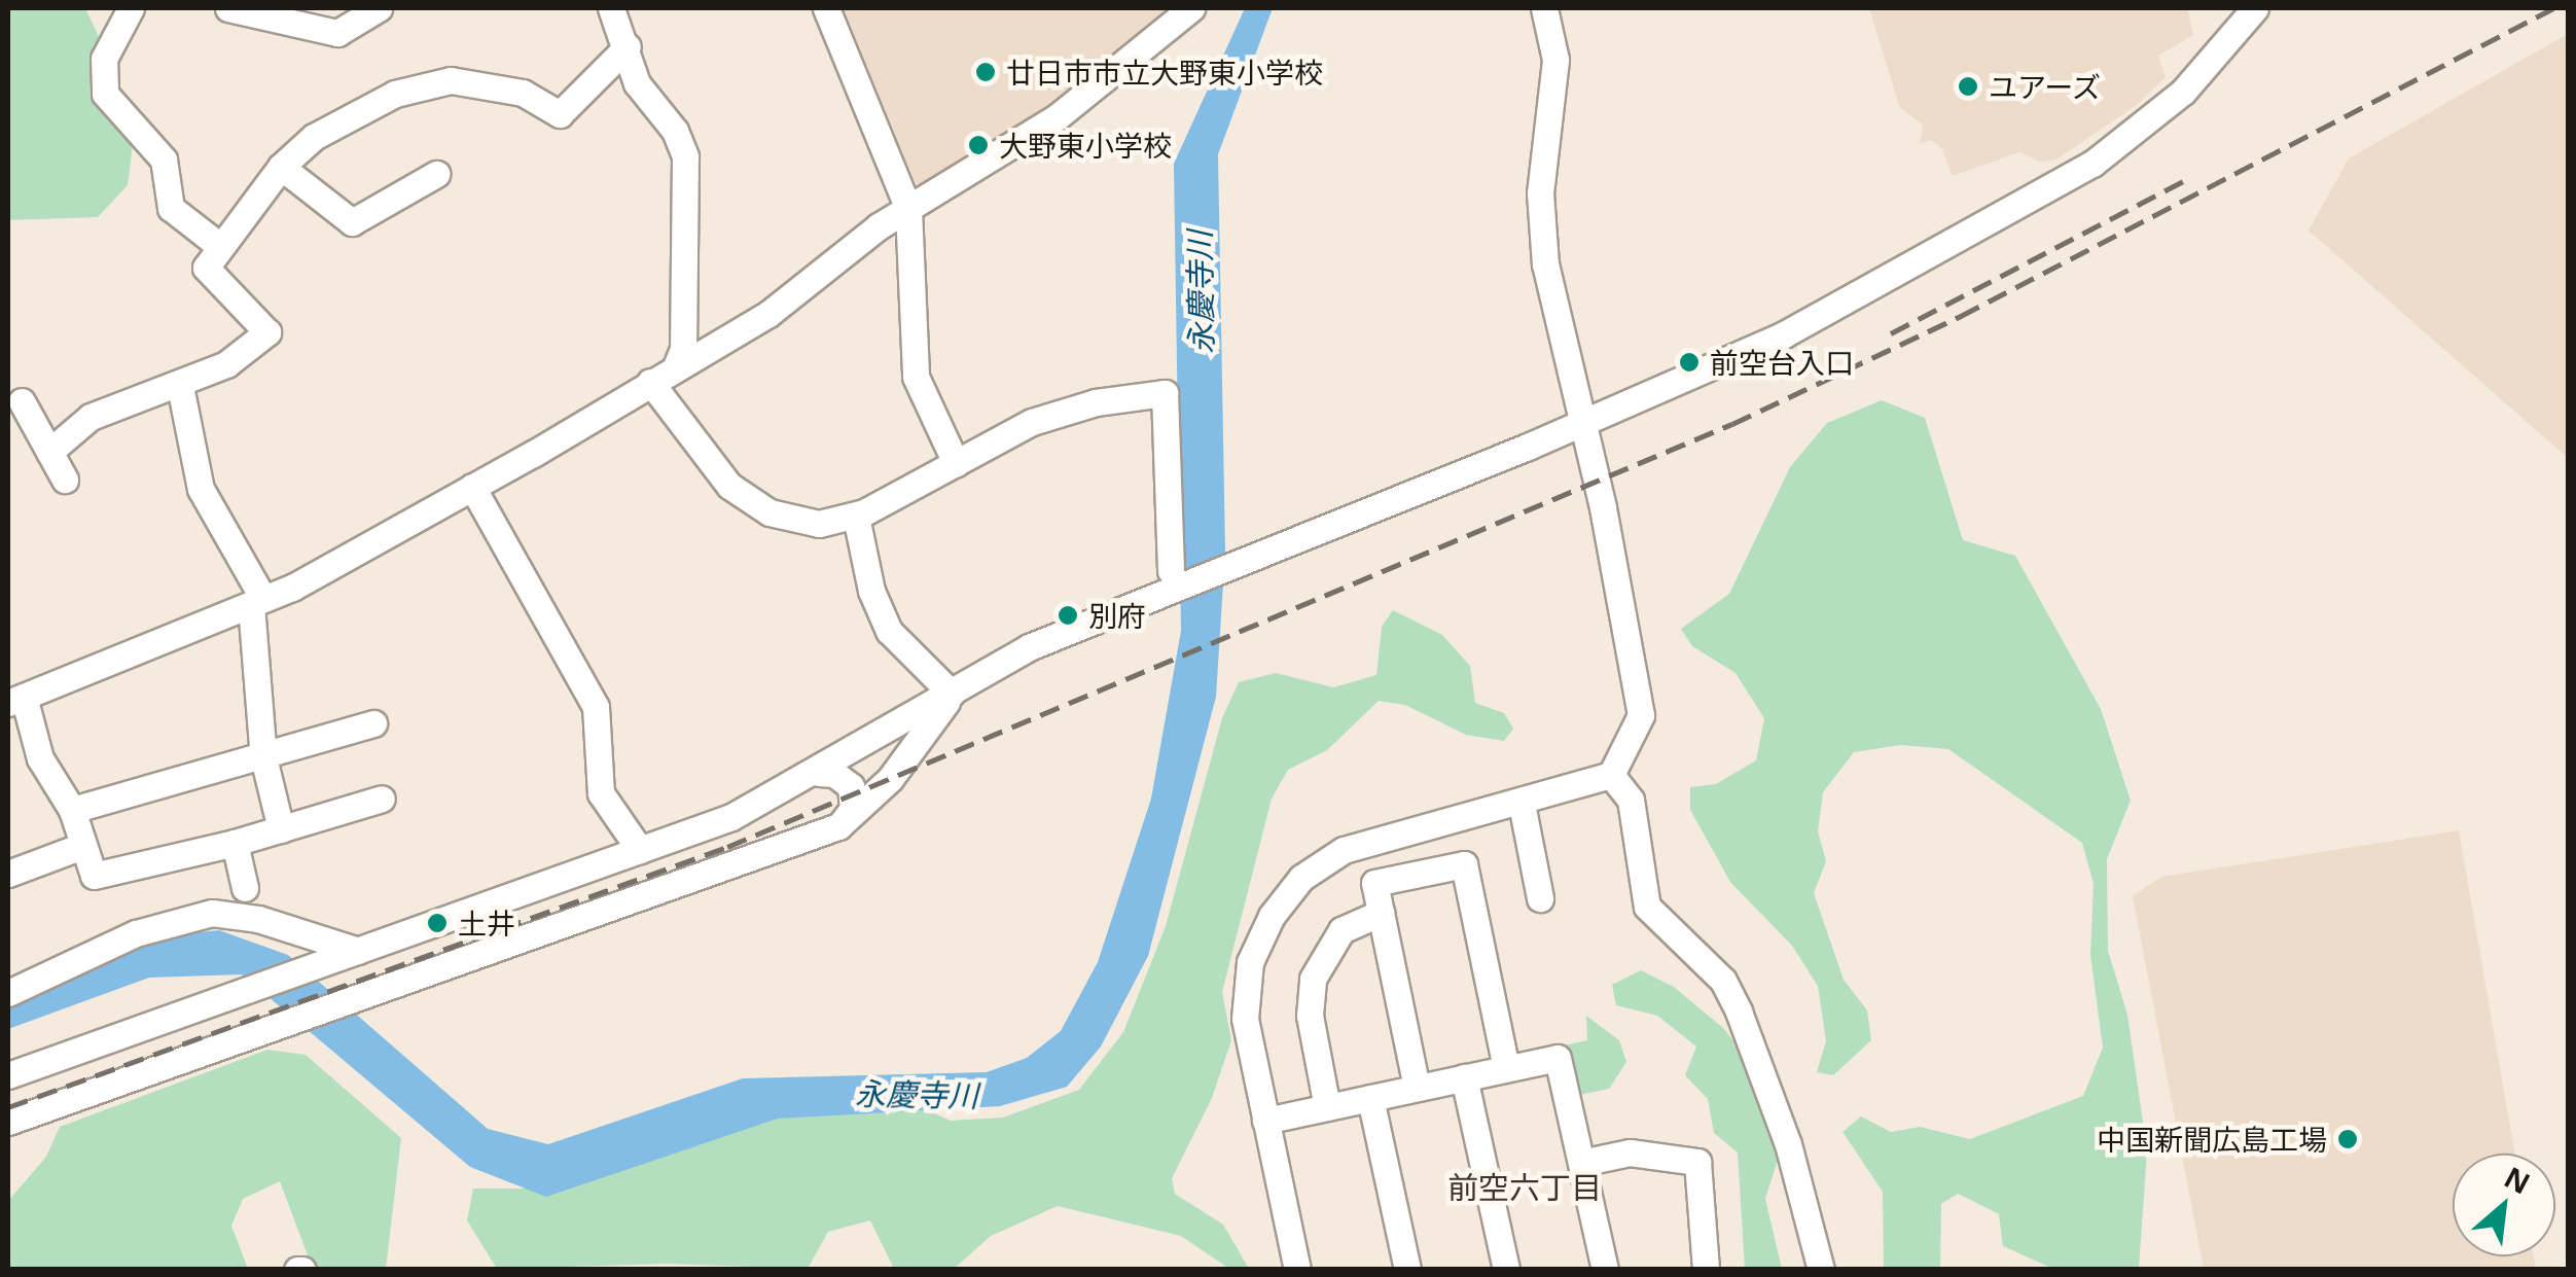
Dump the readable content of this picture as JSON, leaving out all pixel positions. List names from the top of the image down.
{
  "districts": ["前空六丁目"],
  "water": ["永慶寺川"],
  "places": [
    "廿日市市立大野東小学校",
    "ユアーズ",
    "大野東小学校",
    "前空台入口",
    "別府",
    "土井",
    "中国新聞広島工場"
  ],
  "north": "top right"
}
